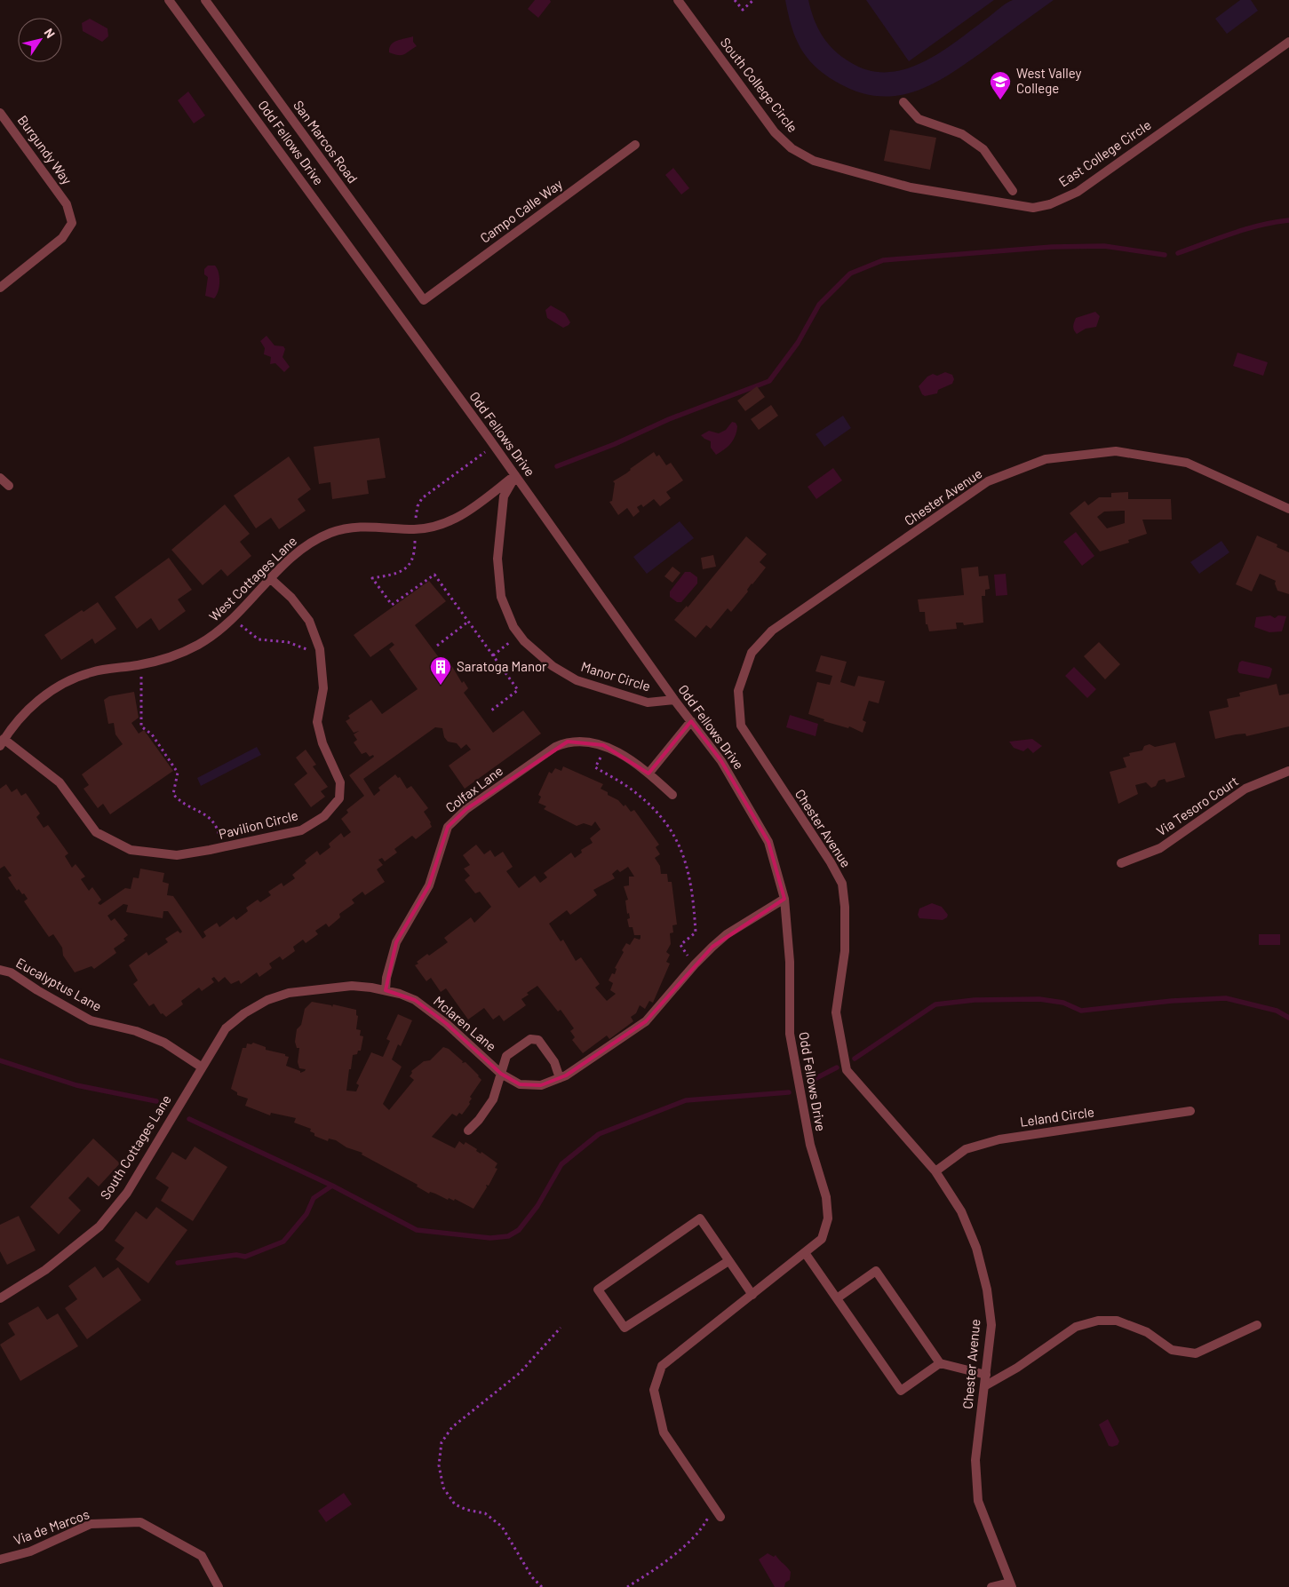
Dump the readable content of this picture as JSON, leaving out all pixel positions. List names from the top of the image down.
{
  "streets": {
    "street": [
      "South College Circle",
      "San Marcos Road",
      "Odd Fellows Drive",
      "Burgundy Way",
      "East College Circle",
      "Campo Calle Way",
      "Chester Avenue",
      "West Cottages Lane",
      "Manor Circle",
      "Colfax Lane",
      "Via Tesoro Court",
      "Pavilion Circle",
      "Eucalyptus Lane",
      "Mclaren Lane",
      "Leland Circle",
      "South Cottages Lane",
      "Via de Marcos"
    ]
  },
  "crossings": [
    ["South College Circle", "East College Circle"],
    ["San Marcos Road", "Campo Calle Way"],
    ["Odd Fellows Drive", "West Cottages Lane"],
    ["Odd Fellows Drive", "Manor Circle"],
    ["Odd Fellows Drive", "Mclaren Lane"],
    ["Chester Avenue", "Leland Circle"],
    ["West Cottages Lane", "Manor Circle"],
    ["West Cottages Lane", "Pavilion Circle"],
    ["Colfax Lane", "Mclaren Lane"],
    ["Eucalyptus Lane", "Mclaren Lane"],
    ["Eucalyptus Lane", "South Cottages Lane"],
    ["Mclaren Lane", "South Cottages Lane"]
  ],
  "places": {
    "school or university": ["West Valley College"],
    "building": ["Saratoga Manor"]
  },
  "north": "top right"
}
